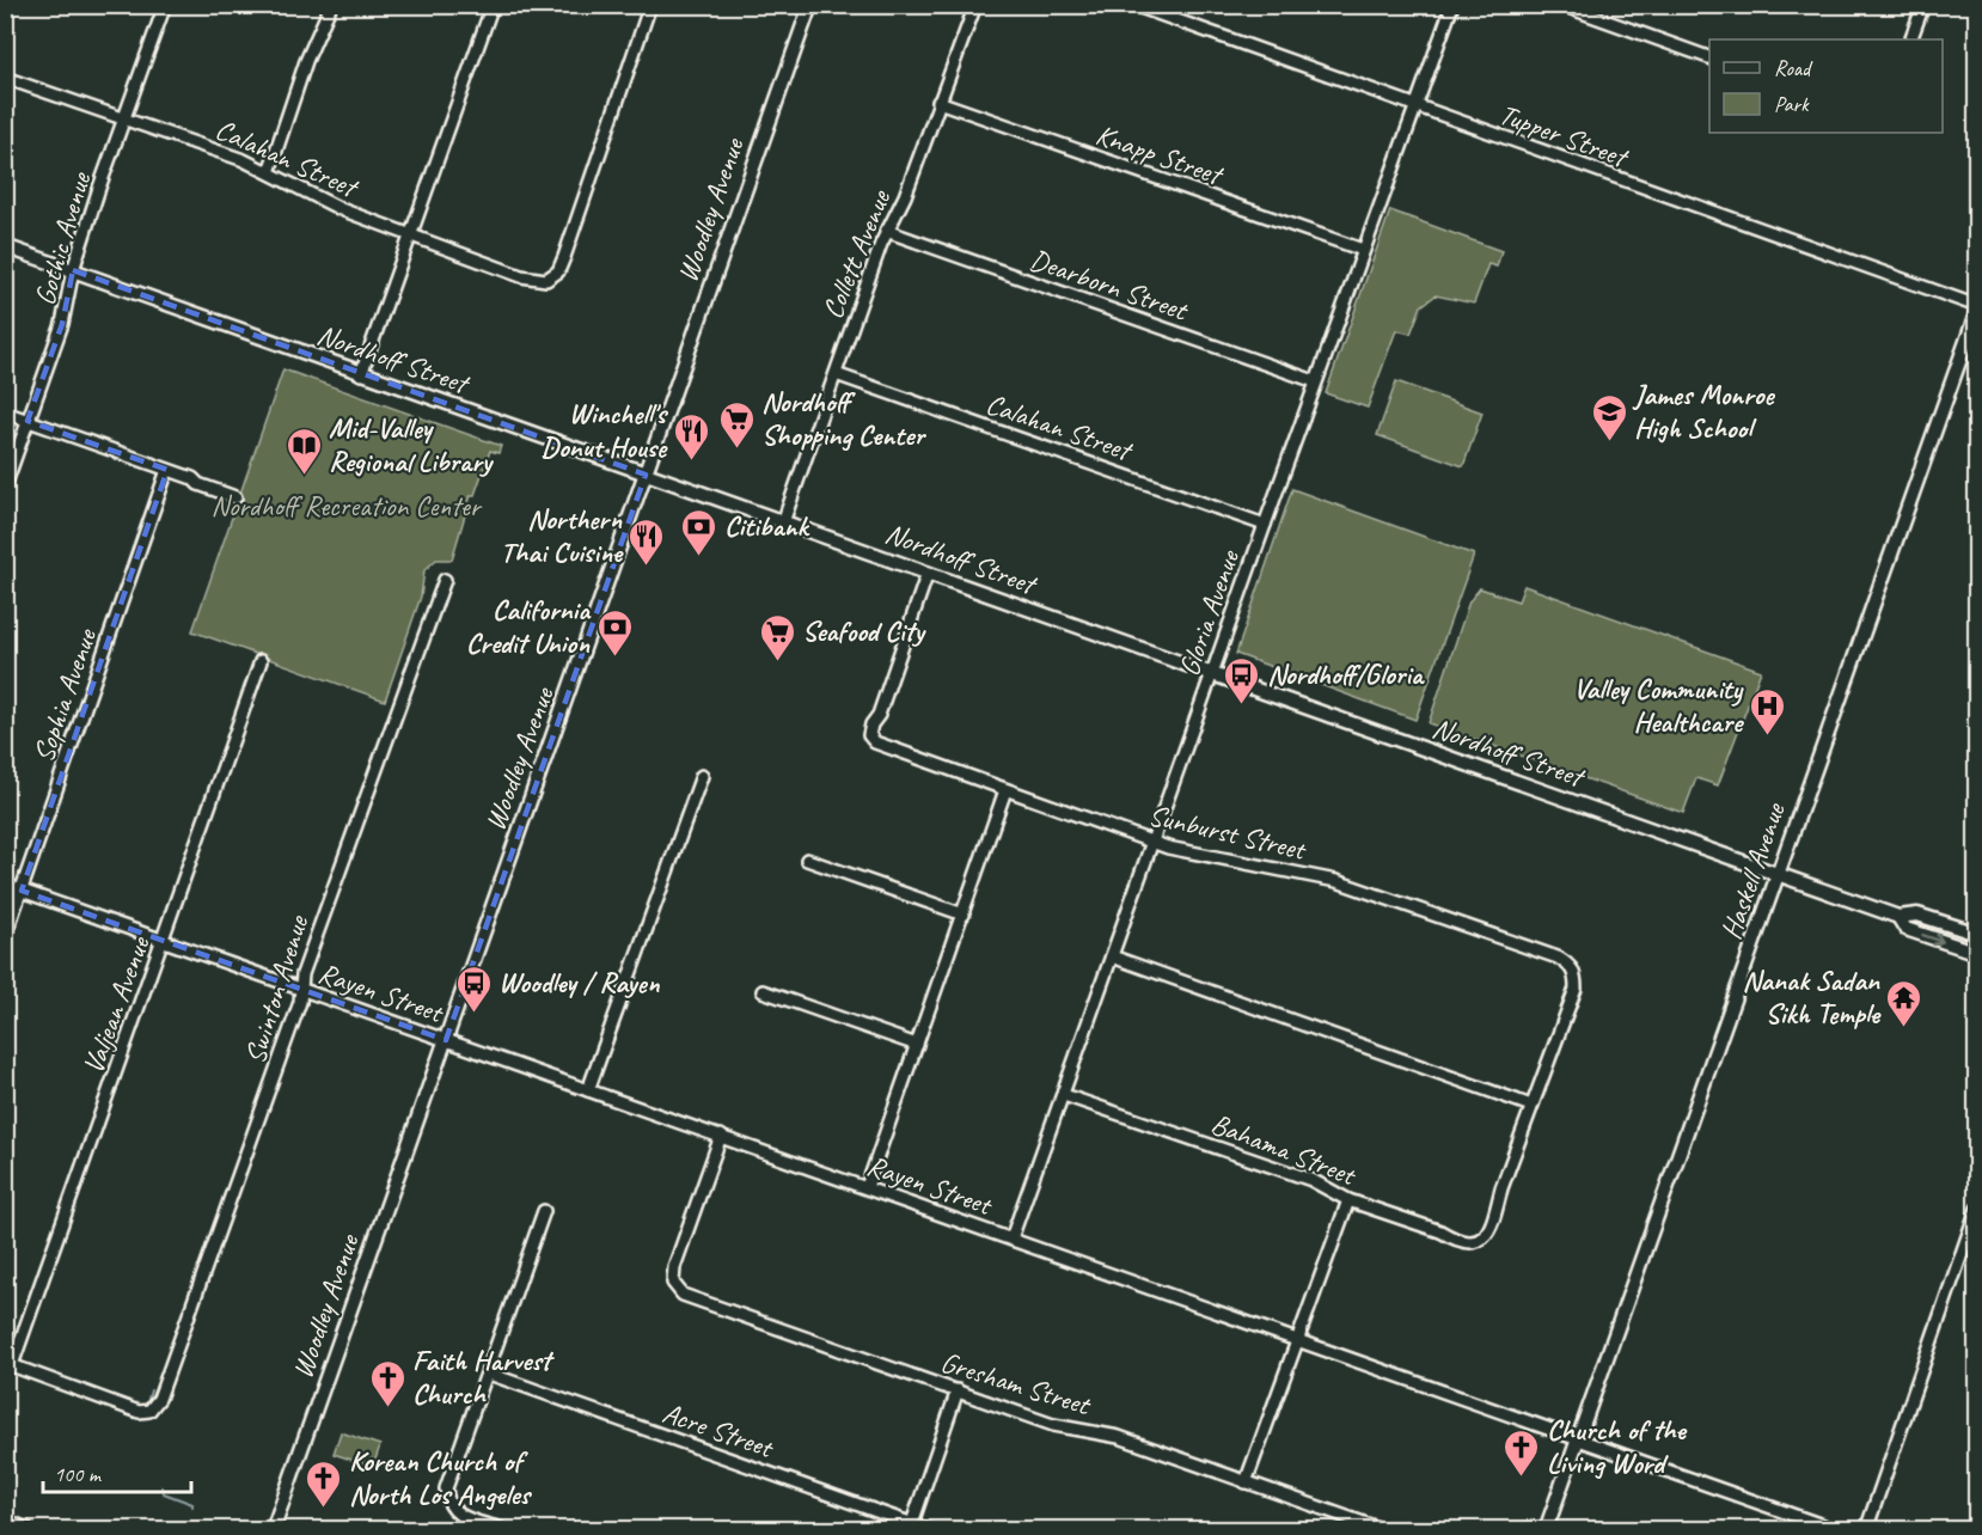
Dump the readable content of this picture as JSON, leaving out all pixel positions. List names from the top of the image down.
{
  "streets": {
    "main road": ["Woodley Avenue", "Nordhoff Street", "Haskell Avenue"],
    "street": [
      "Tupper Street",
      "Knapp Street",
      "Calahan Street",
      "Gothic Avenue",
      "Collett Avenue",
      "Dearborn Street",
      "Gloria Avenue",
      "Sophia Avenue",
      "Sunburst Street",
      "Swinton Avenue",
      "Rayen Street",
      "Valjean Avenue",
      "Bahama Street",
      "Gresham Street",
      "Acre Street"
    ]
  },
  "crossings": [
    ["Tupper Street", "Gloria Avenue"],
    ["Tupper Street", "Haskell Avenue"],
    ["Knapp Street", "Collett Avenue"],
    ["Knapp Street", "Gloria Avenue"],
    ["Calahan Street", "Gothic Avenue"],
    ["Calahan Street", "Collett Avenue"],
    ["Calahan Street", "Gloria Avenue"],
    ["Woodley Avenue", "Nordhoff Street"],
    ["Woodley Avenue", "Rayen Street"],
    ["Gothic Avenue", "Nordhoff Street"],
    ["Collett Avenue", "Dearborn Street"],
    ["Collett Avenue", "Nordhoff Street"],
    ["Dearborn Street", "Gloria Avenue"],
    ["Nordhoff Street", "Gloria Avenue"],
    ["Nordhoff Street", "Sunburst Street"],
    ["Nordhoff Street", "Haskell Avenue"],
    ["Gloria Avenue", "Sunburst Street"],
    ["Gloria Avenue", "Rayen Street"],
    ["Gloria Avenue", "Bahama Street"],
    ["Sophia Avenue", "Rayen Street"],
    ["Sunburst Street", "Bahama Street"],
    ["Haskell Avenue", "Rayen Street"],
    ["Swinton Avenue", "Rayen Street"],
    ["Swinton Avenue", "Valjean Avenue"],
    ["Rayen Street", "Valjean Avenue"],
    ["Rayen Street", "Gresham Street"]
  ],
  "parks": ["Nordhoff Recreation Center"],
  "places": {
    "school or university": ["James Monroe High School"],
    "supermarket": ["Nordhoff Shopping Center", "Seafood City"],
    "restaurant": ["Winchell's Donut House", "Northern Thai Cuisine"],
    "library": ["Mid-Valley Regional Library"],
    "bank": ["Citibank", "California Credit Union"],
    "bus stop": ["Nordhoff/Gloria", "Woodley / Rayen"],
    "hospital": ["Valley Community Healthcare"],
    "temple": ["Nanak Sadan Sikh Temple"],
    "church": ["Faith Harvest Church", "Church of the Living Word", "Korean Church of North Los Angeles"]
  },
  "legend": ["Road", "Park"],
  "scale_bar": "100 m"
}
